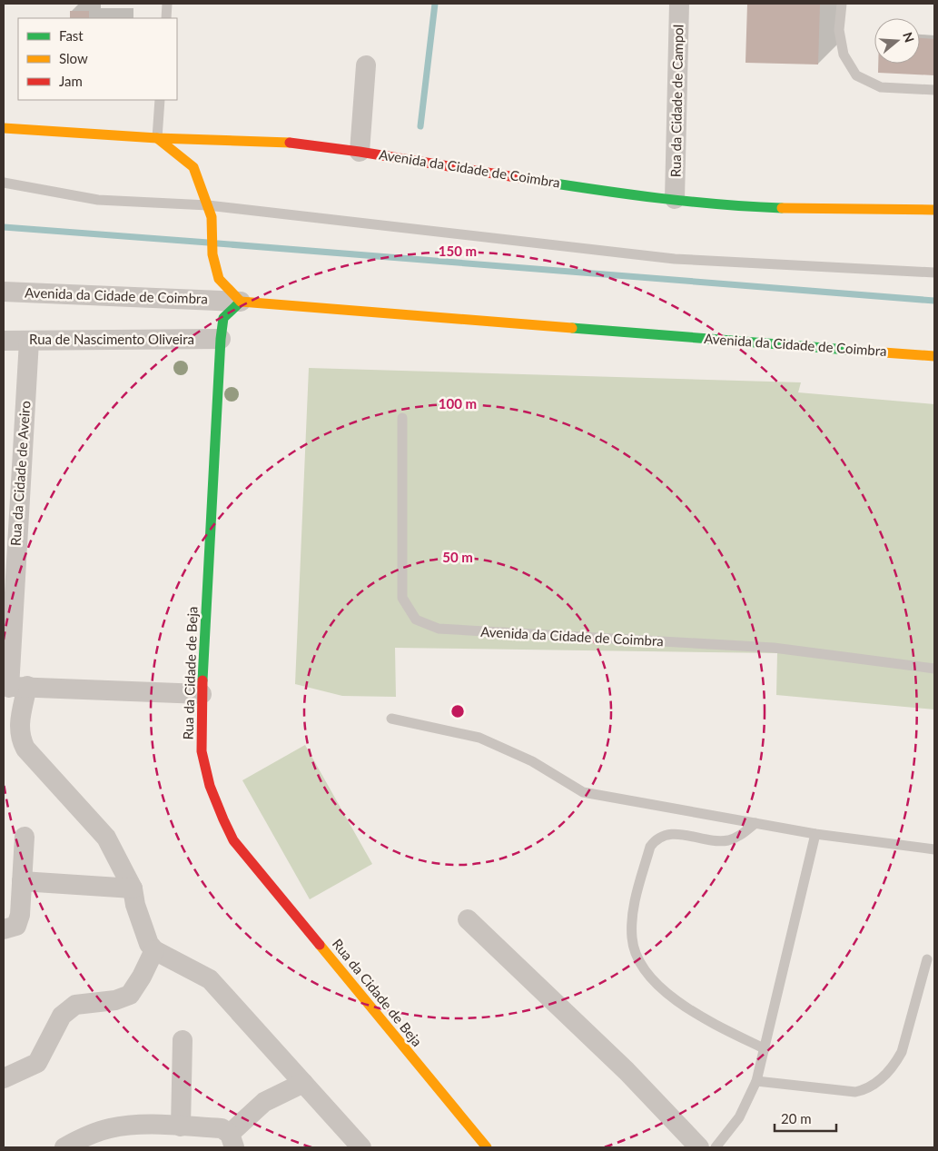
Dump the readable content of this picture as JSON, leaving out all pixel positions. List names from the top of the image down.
{
  "streets": {
    "main road": ["Avenida da Cidade de Coimbra", "Rua da Cidade de Beja"],
    "street": ["Rua da Cidade de Campol", "Rua de Nascimento Oliveira", "Rua da Cidade de Aveiro"]
  },
  "crossings": [
    ["Rua da Cidade de Campol", "Avenida da Cidade de Coimbra"],
    ["Avenida da Cidade de Coimbra", "Rua da Cidade de Beja"],
    ["Rua de Nascimento Oliveira", "Rua da Cidade de Aveiro"],
    ["Rua de Nascimento Oliveira", "Rua da Cidade de Beja"]
  ],
  "legend": ["Fast", "Slow", "Jam"],
  "scale_bar": "20 m",
  "north": "right",
  "rings": ["150 m", "100 m", "50 m"]
}
